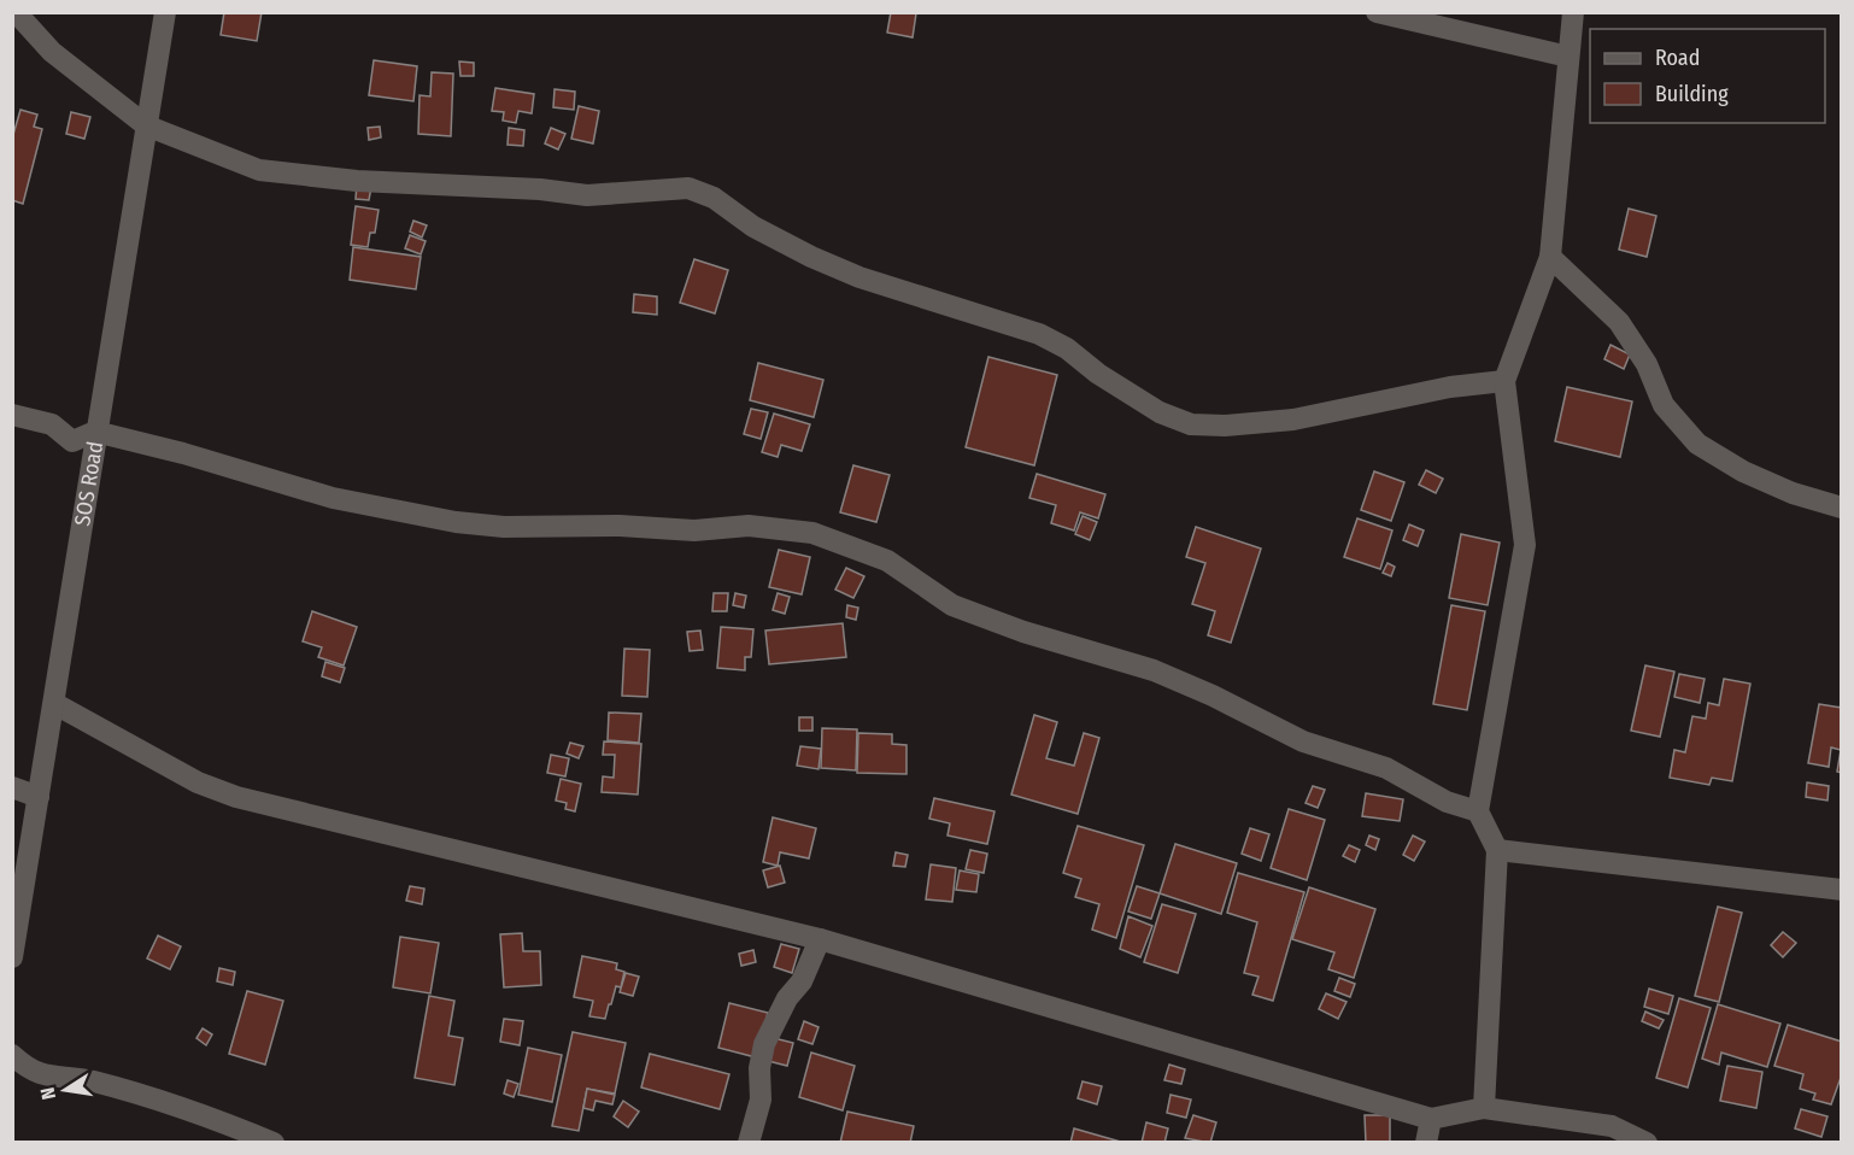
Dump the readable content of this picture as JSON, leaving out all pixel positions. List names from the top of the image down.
{
  "streets": {
    "street": ["SOS Road"]
  },
  "legend": ["Road", "Building"],
  "north": "left"
}
